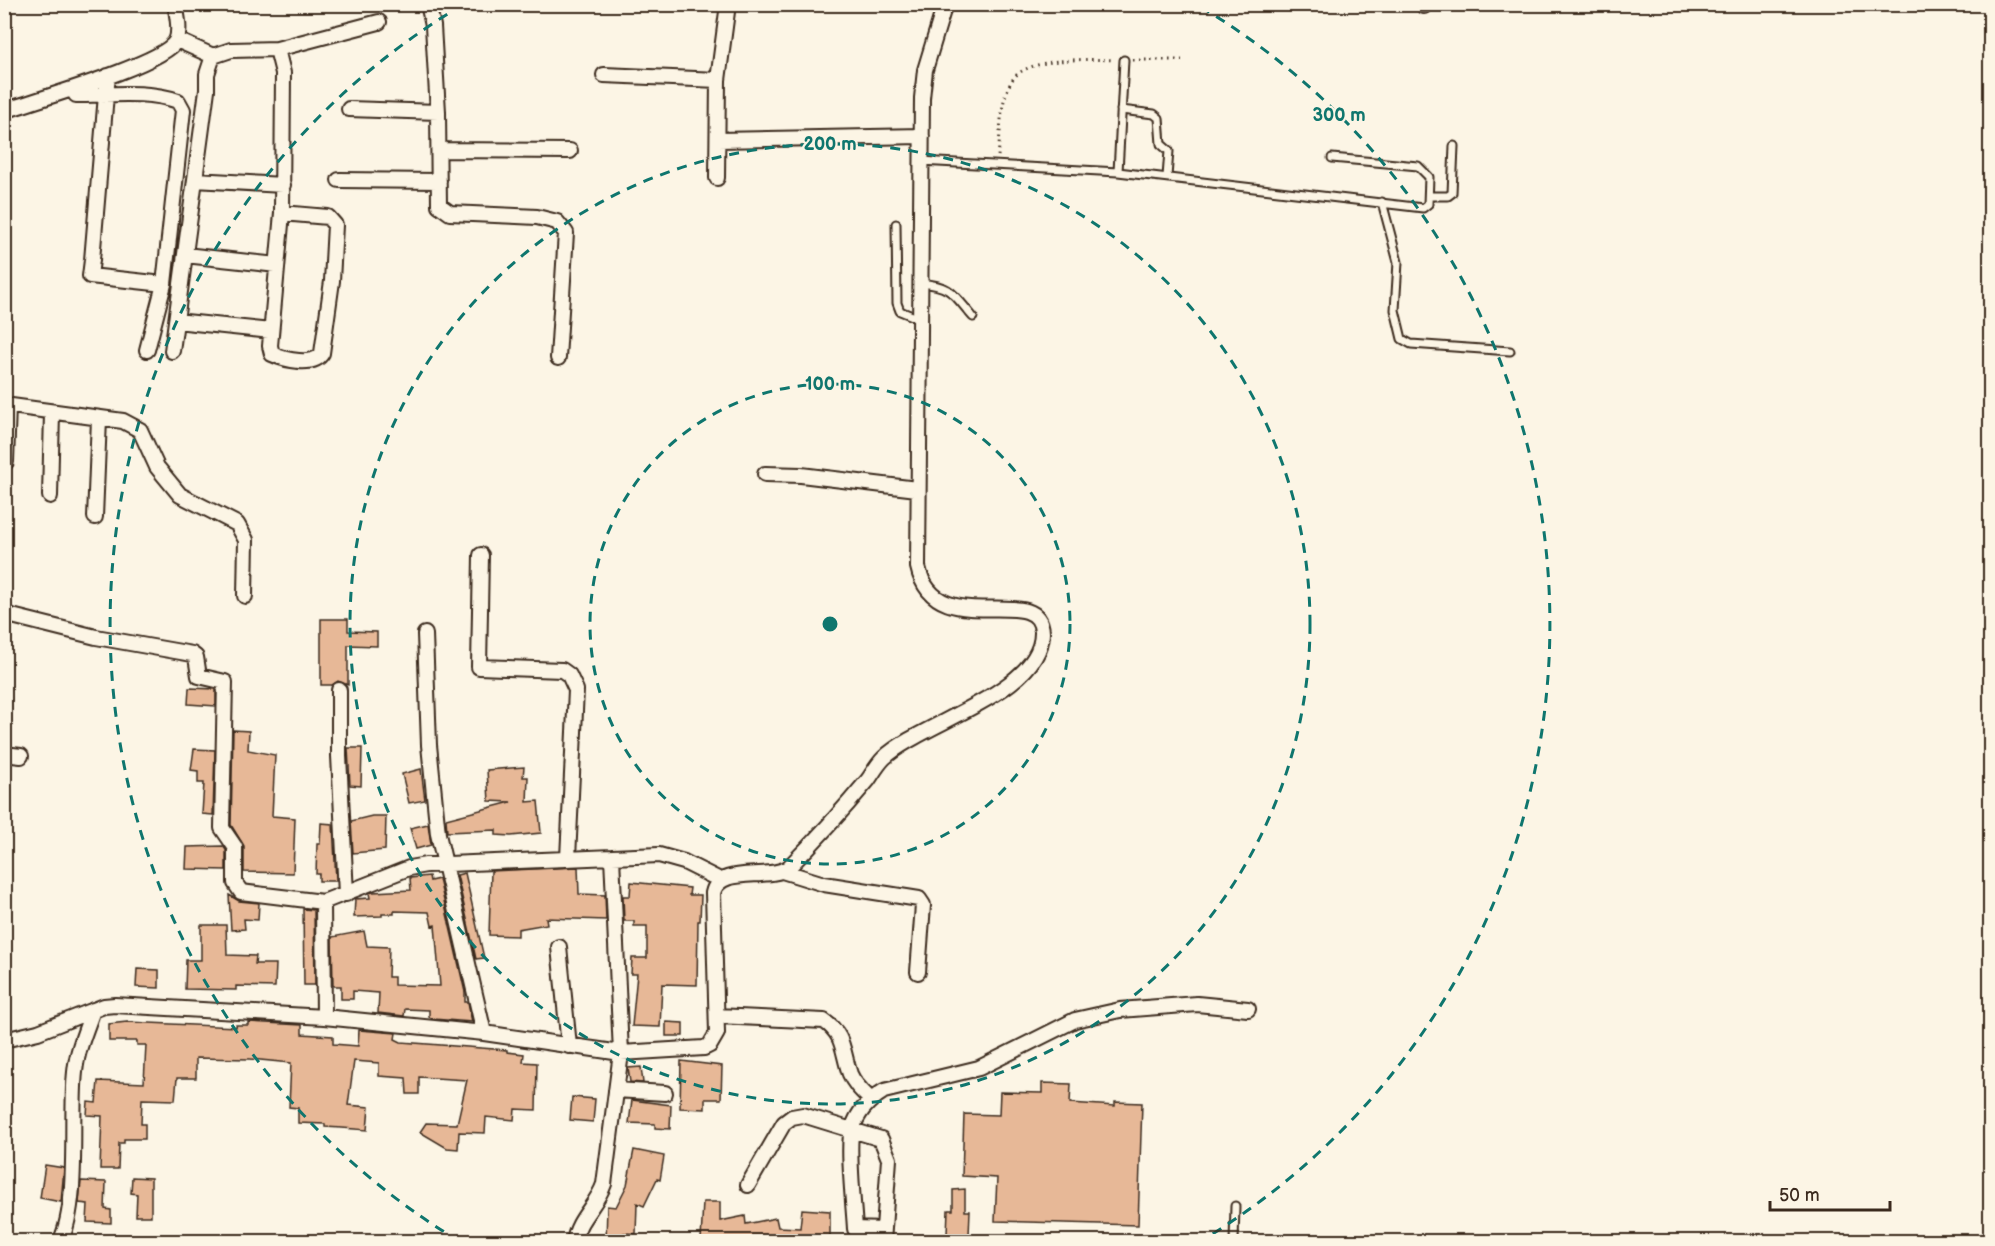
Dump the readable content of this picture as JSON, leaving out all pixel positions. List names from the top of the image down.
{
  "scale_bar": "50 m",
  "rings": ["300 m", "200 m", "100 m"]
}
